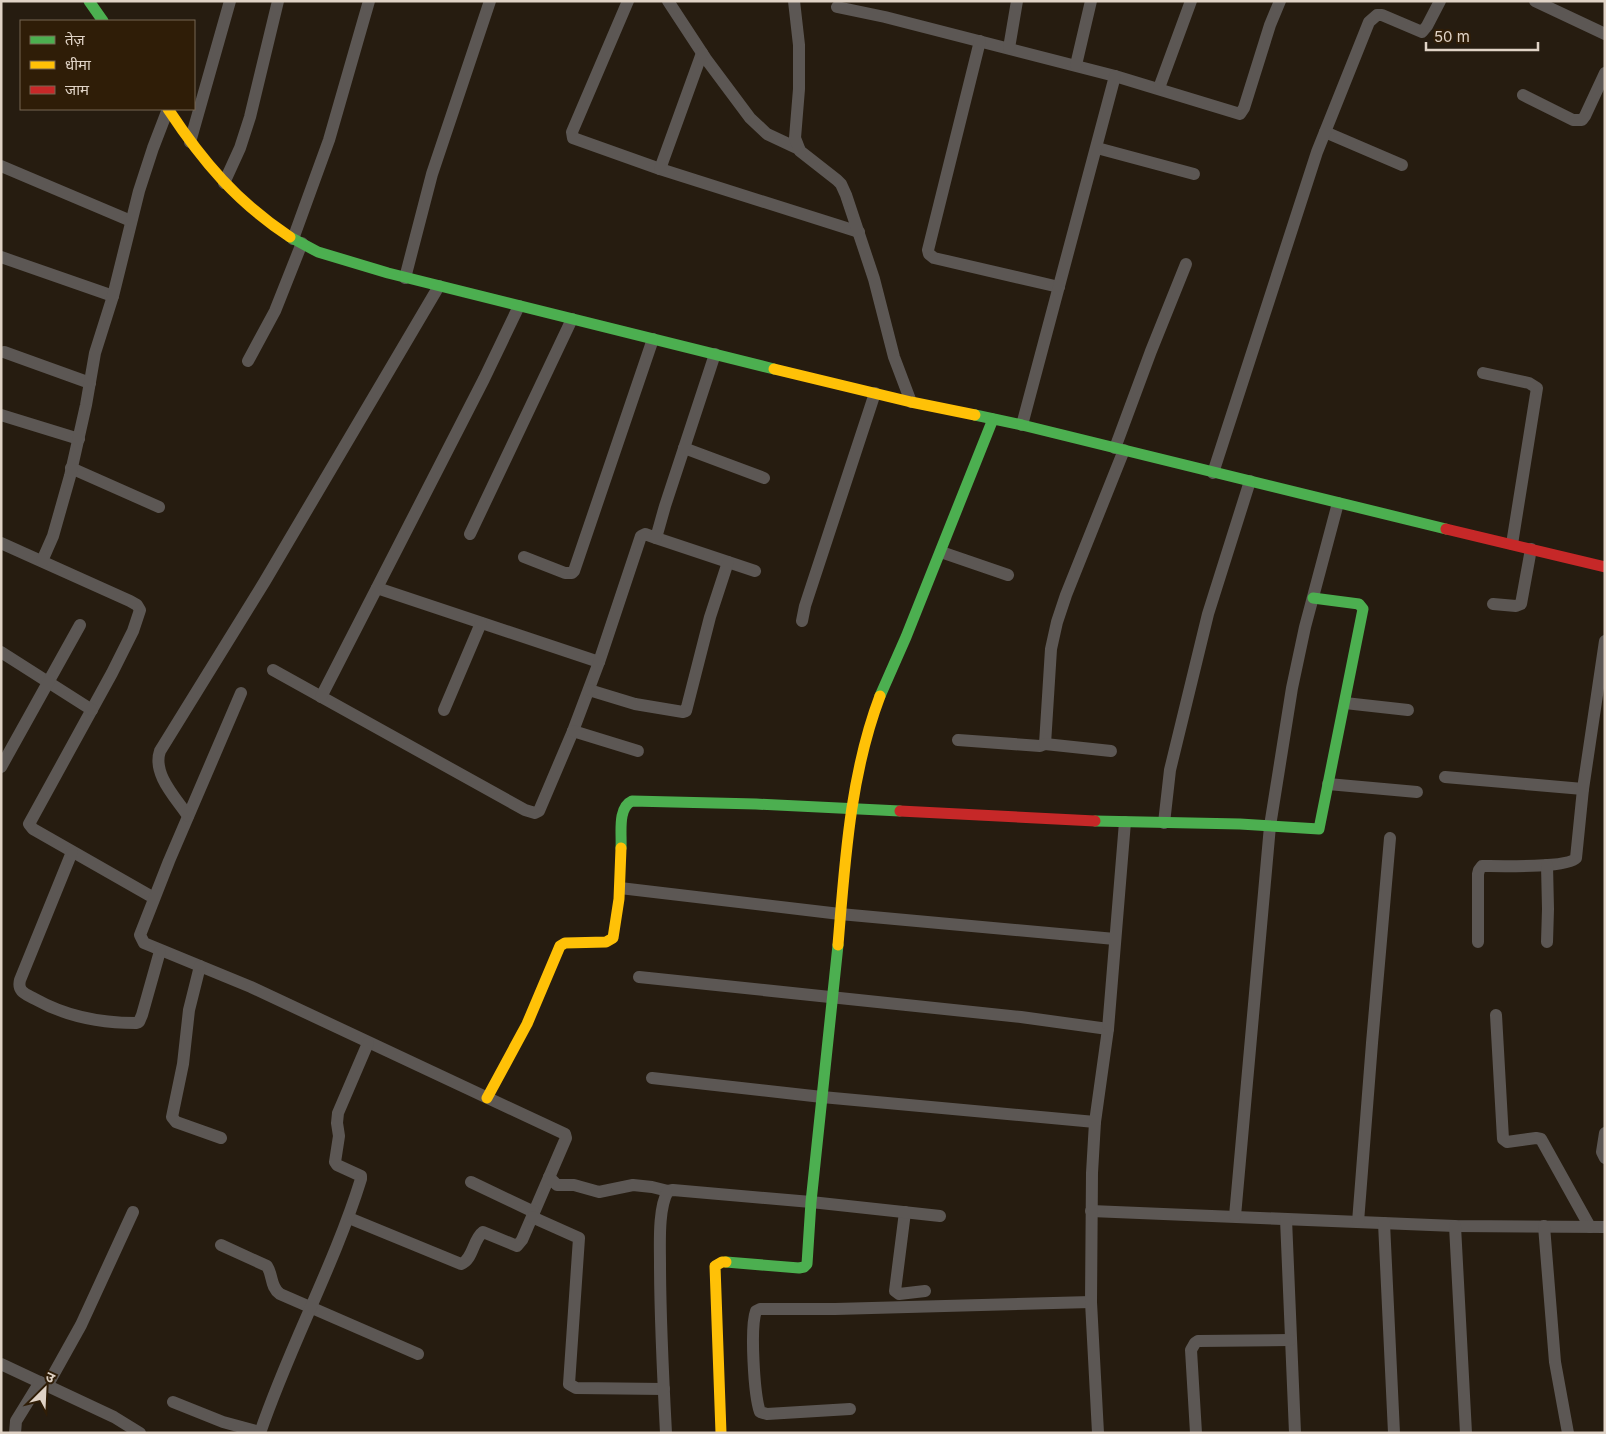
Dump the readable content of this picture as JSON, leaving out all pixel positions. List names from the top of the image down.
{
  "legend": ["तेज़", "धीमा", "जाम"],
  "scale_bar": "50 m",
  "north": "top right"
}
